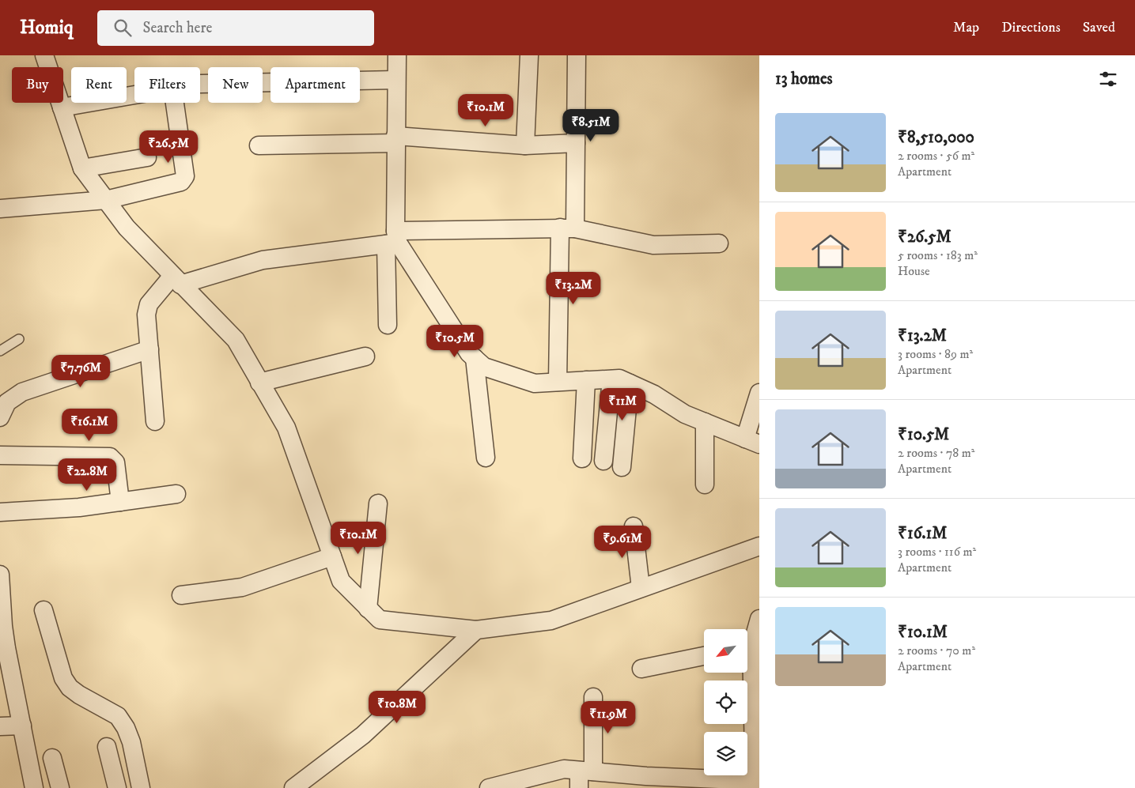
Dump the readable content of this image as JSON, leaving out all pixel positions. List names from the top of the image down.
{
  "north": "bottom left",
  "page": {
    "header": "Homiq",
    "search": "Search here",
    "nav": ["Map", "Directions", "Saved"],
    "heading": "13 homes",
    "chip": [
      "Buy",
      "Rent",
      "Filters",
      "New",
      "Apartment"
    ],
    "price": [
      "₹10.1M",
      "₹8.51M",
      "₹26.5M",
      "₹13.2M",
      "₹10.5M",
      "₹7.76M",
      "₹11M",
      "₹16.1M",
      "₹22.8M",
      "₹10.1M",
      "₹9.61M",
      "₹10.8M",
      "₹11.9M"
    ],
    "list": [
      {
        "name": "₹8,510,000",
        "note": "2 rooms · 56 m² · Apartment"
      },
      {
        "name": "₹26.5M",
        "note": "5 rooms · 183 m² · House"
      },
      {
        "name": "₹13.2M",
        "note": "3 rooms · 89 m² · Apartment"
      },
      {
        "name": "₹10.5M",
        "note": "2 rooms · 78 m² · Apartment"
      },
      {
        "name": "₹16.1M",
        "note": "3 rooms · 116 m² · Apartment"
      },
      {
        "name": "₹10.1M",
        "note": "2 rooms · 70 m² · Apartment"
      }
    ]
  }
}
